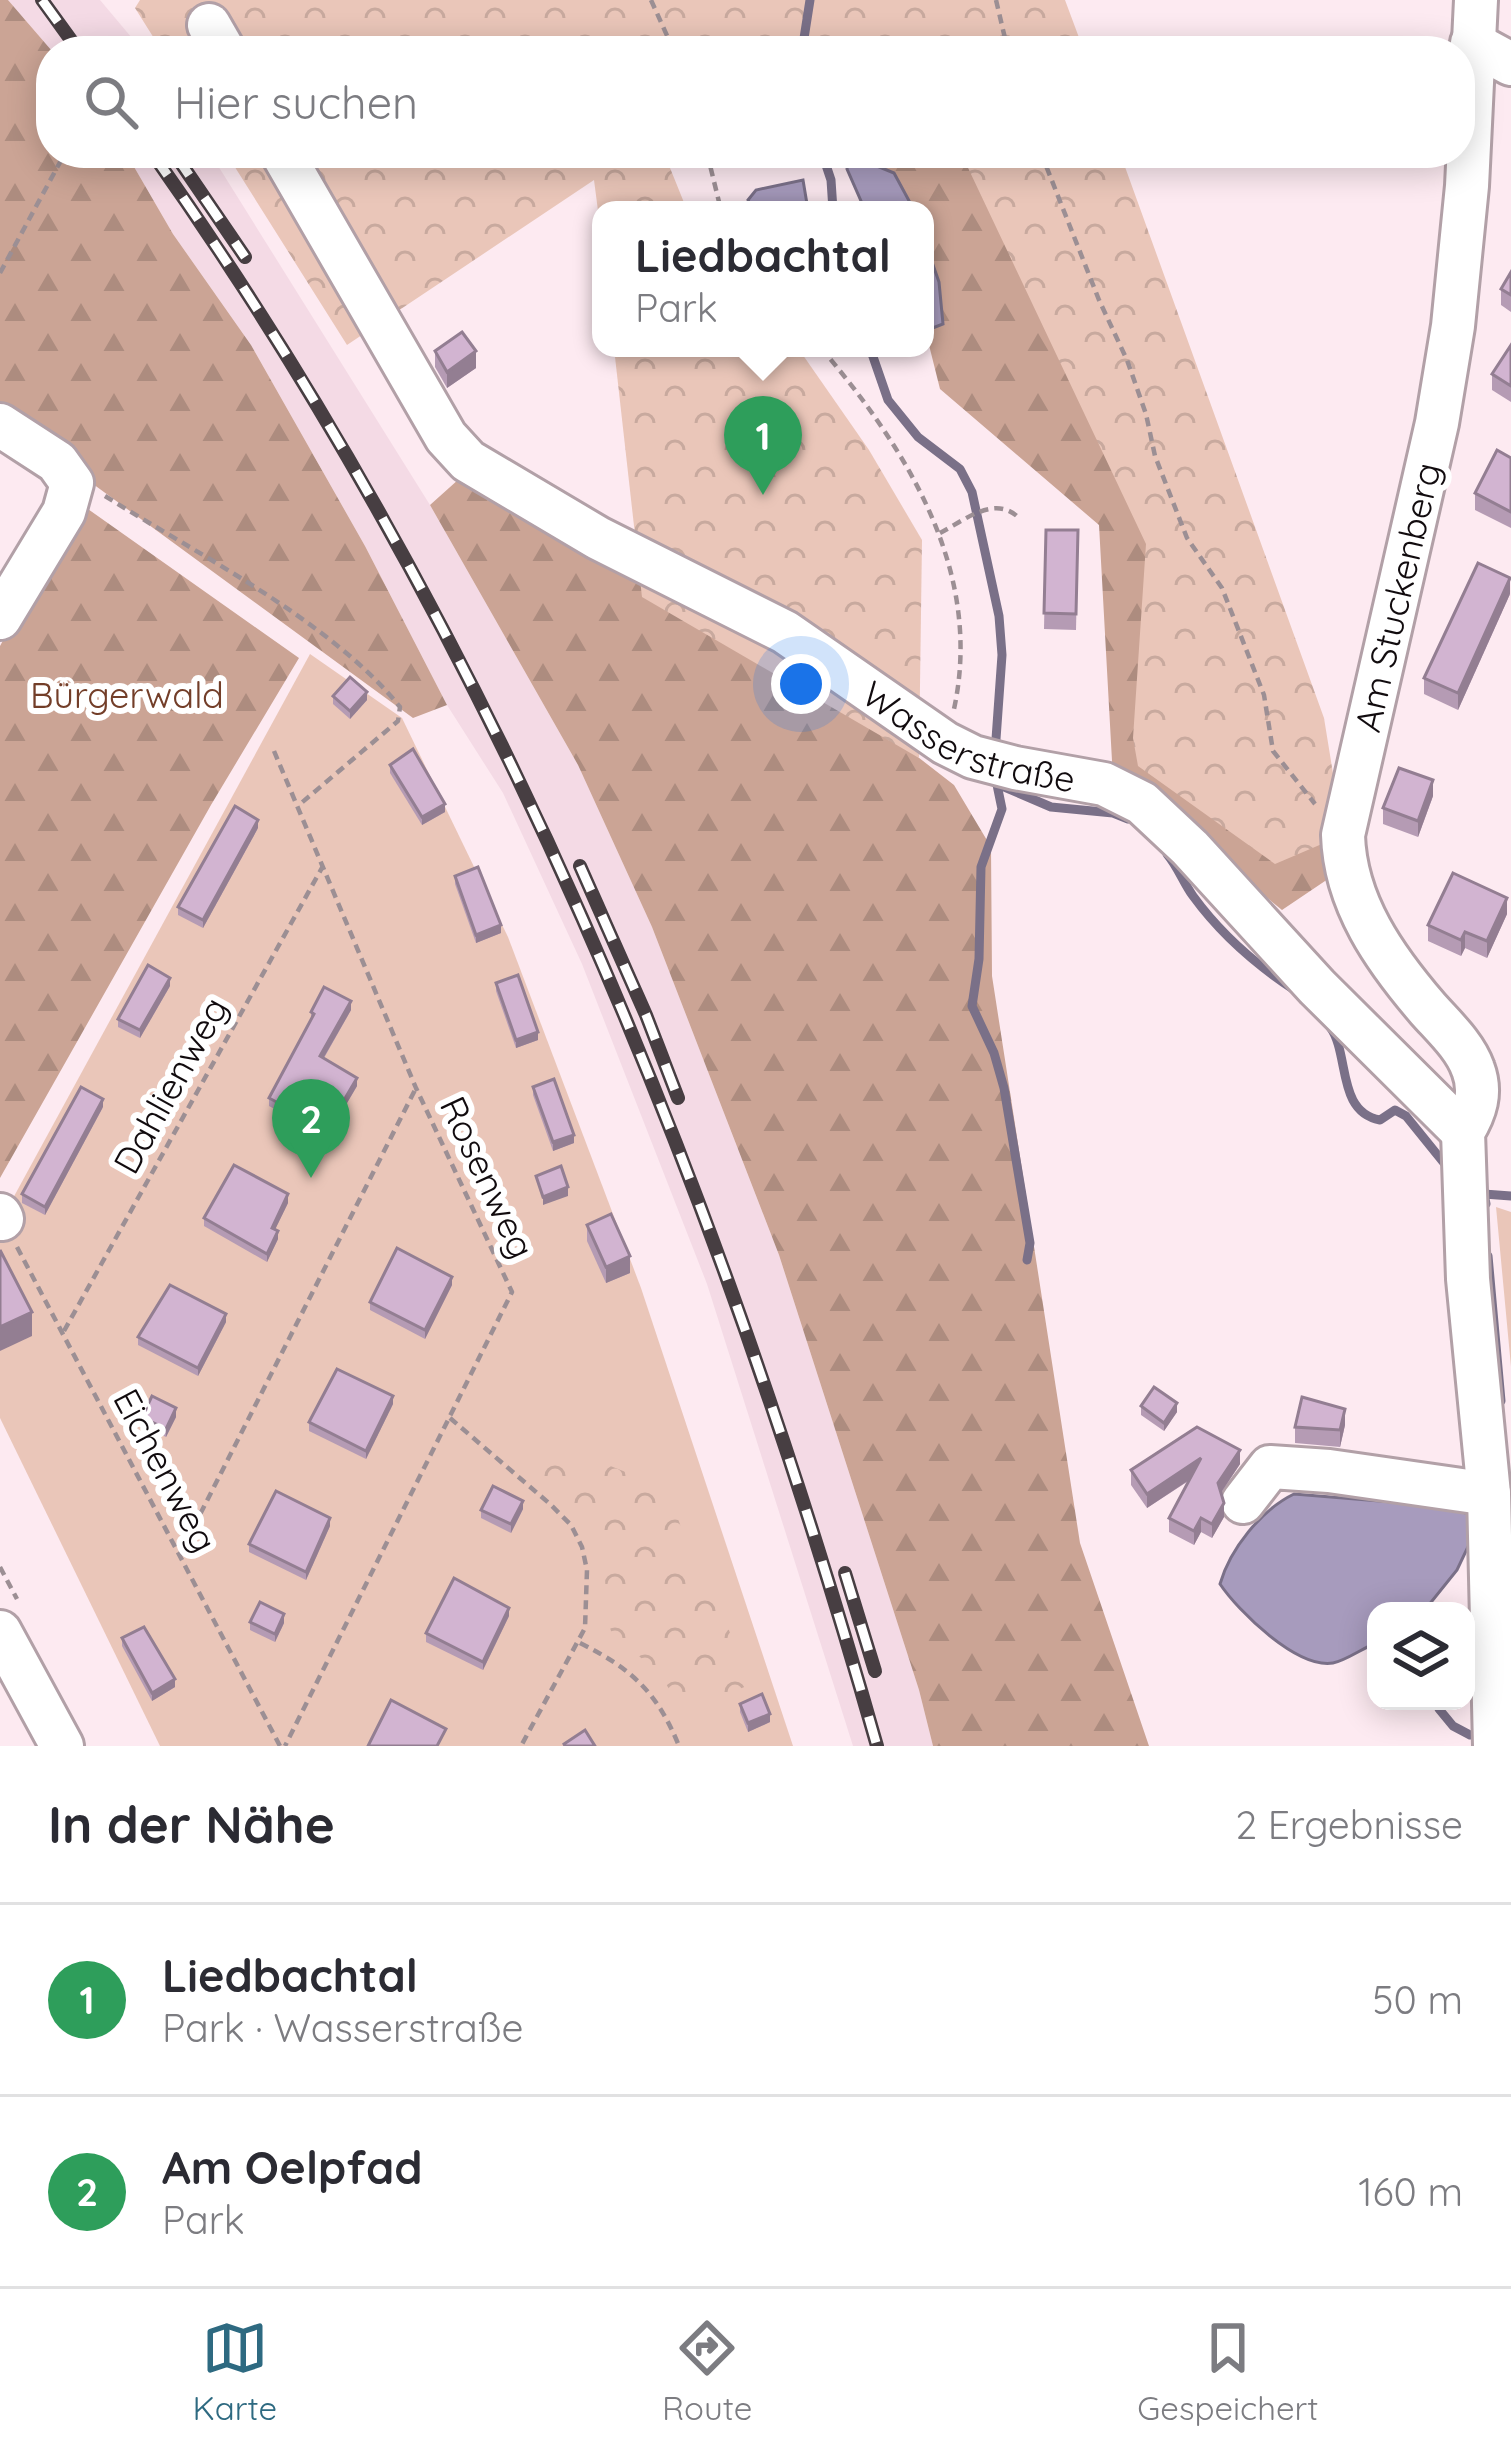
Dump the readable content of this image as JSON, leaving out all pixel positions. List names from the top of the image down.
{
  "streets": {
    "street": ["Am Stuckenberg", "Wasserstraße"],
    "path": ["Dahlienweg", "Rosenweg", "Eichenweg"]
  },
  "crossings": [
    ["Am Stuckenberg", "Wasserstraße"],
    ["Dahlienweg", "Rosenweg"],
    ["Dahlienweg", "Eichenweg"],
    ["Rosenweg", "Eichenweg"]
  ],
  "parks": ["Bürgerwald"],
  "page": {
    "search": "Hier suchen",
    "popup": ["Liedbachtal", "Park"],
    "pins": ["1", "2"],
    "heading": ["In der Nähe", "2 Ergebnisse"],
    "list": [
      {
        "mark": "1",
        "name": "Liedbachtal",
        "note": "Park · Wasserstraße",
        "value": "50 m"
      },
      {
        "mark": "2",
        "name": "Am Oelpfad",
        "note": "Park",
        "value": "160 m"
      }
    ],
    "nav": ["Karte", "Route", "Gespeichert"]
  }
}
